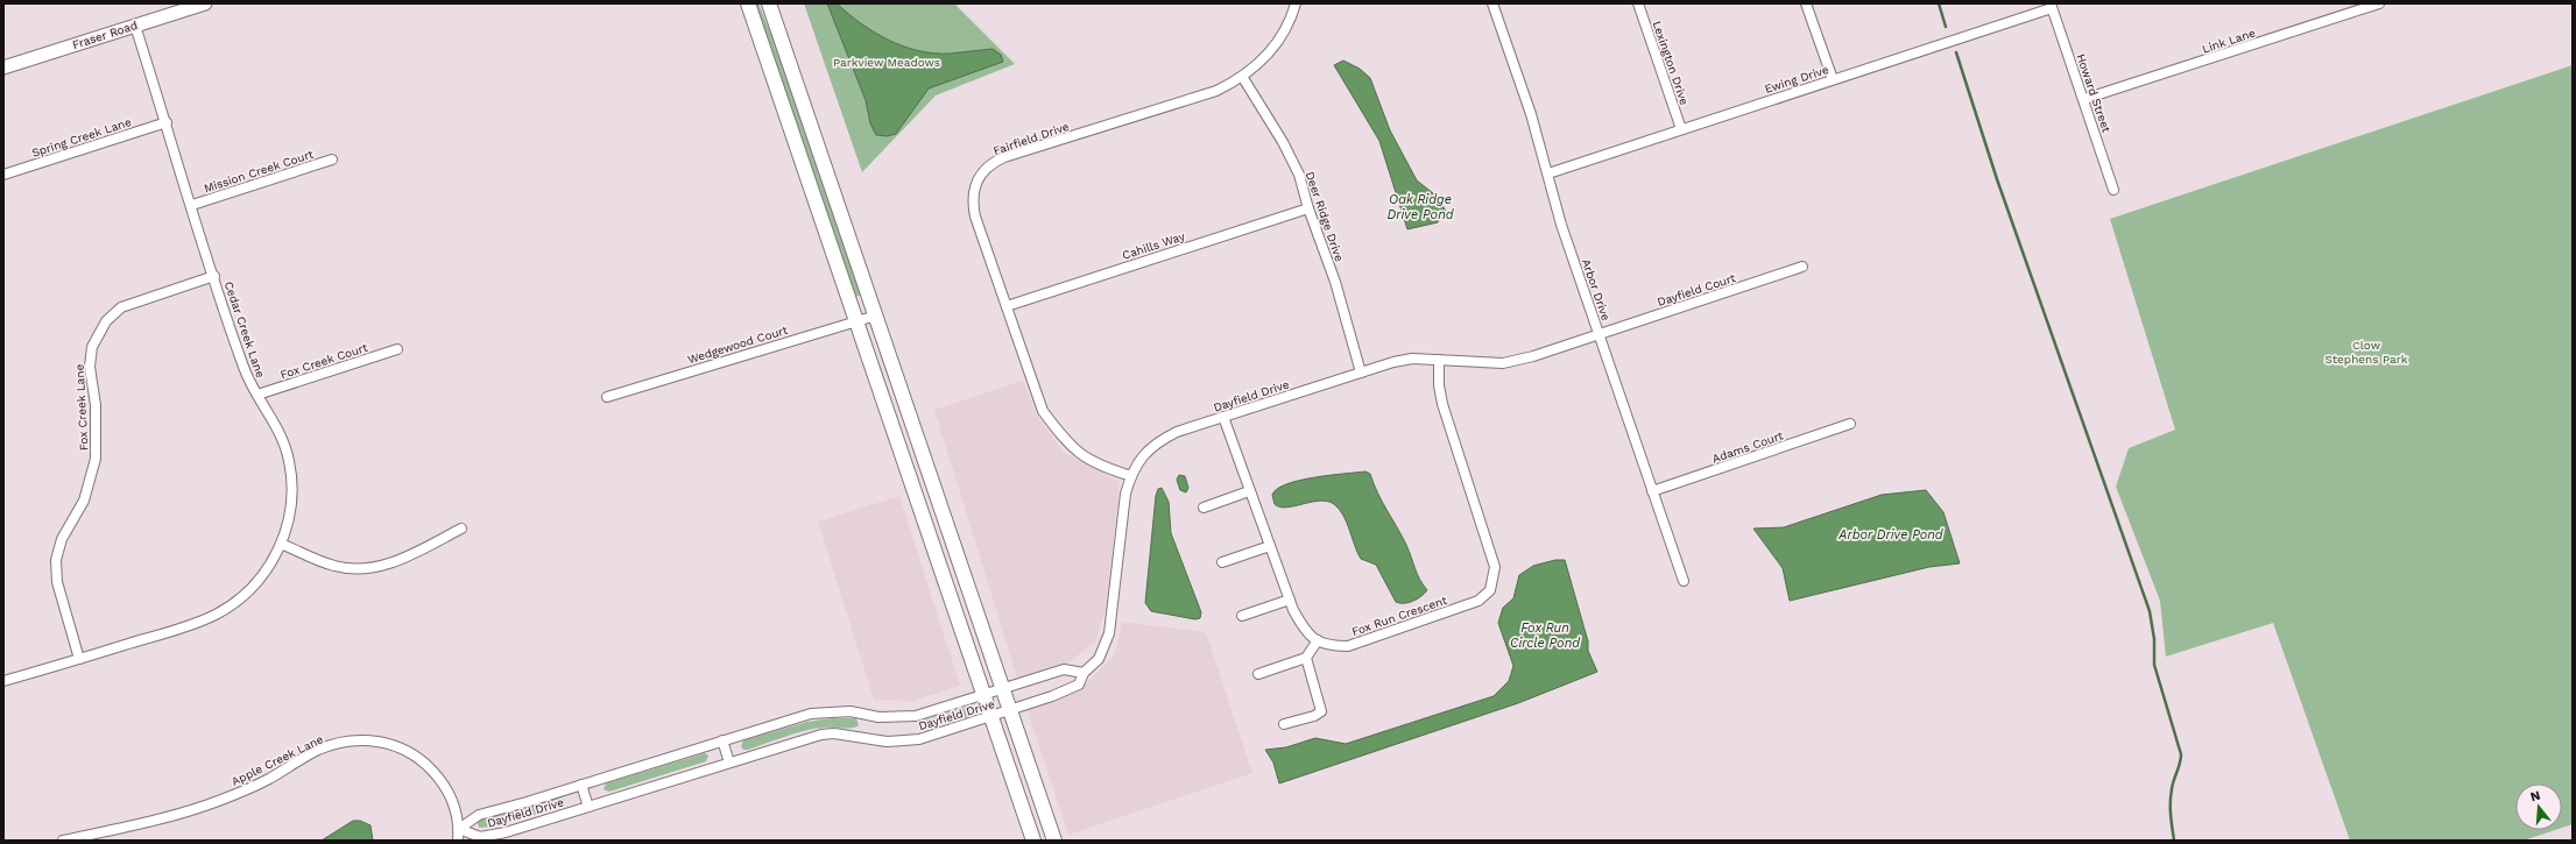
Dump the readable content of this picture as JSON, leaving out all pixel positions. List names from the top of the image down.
{
  "streets": {
    "street": [
      "Fraser Road",
      "Link Lane",
      "Lexington Drive",
      "Ewing Drive",
      "Howard Street",
      "Spring Creek Lane",
      "Fairfield Drive",
      "Mission Creek Court",
      "Deer Ridge Drive",
      "Cahills Way",
      "Arbor Drive",
      "Dayfield Court",
      "Cedar Creek Lane",
      "Wedgewood Court",
      "Fox Creek Court",
      "Dayfield Drive",
      "Fox Creek Lane",
      "Adams Court",
      "Fox Run Crescent",
      "Apple Creek Lane"
    ]
  },
  "crossings": [
    ["Fraser Road", "Cedar Creek Lane"],
    ["Link Lane", "Howard Street"],
    ["Lexington Drive", "Ewing Drive"],
    ["Ewing Drive", "Howard Street"],
    ["Ewing Drive", "Arbor Drive"],
    ["Spring Creek Lane", "Cedar Creek Lane"],
    ["Fairfield Drive", "Deer Ridge Drive"],
    ["Fairfield Drive", "Cahills Way"],
    ["Fairfield Drive", "Dayfield Drive"],
    ["Mission Creek Court", "Cedar Creek Lane"],
    ["Deer Ridge Drive", "Cahills Way"],
    ["Deer Ridge Drive", "Dayfield Drive"],
    ["Arbor Drive", "Dayfield Court"],
    ["Arbor Drive", "Dayfield Drive"],
    ["Arbor Drive", "Adams Court"],
    ["Dayfield Court", "Dayfield Drive"],
    ["Cedar Creek Lane", "Fox Creek Court"],
    ["Cedar Creek Lane", "Fox Creek Lane"],
    ["Dayfield Drive", "Fox Run Crescent"],
    ["Dayfield Drive", "Apple Creek Lane"]
  ],
  "water": ["Oak Ridge Drive Pond", "Arbor Drive Pond", "Fox Run Circle Pond"],
  "parks": ["Parkview Meadows", "Clow Stephens Park"],
  "north": "top"
}
